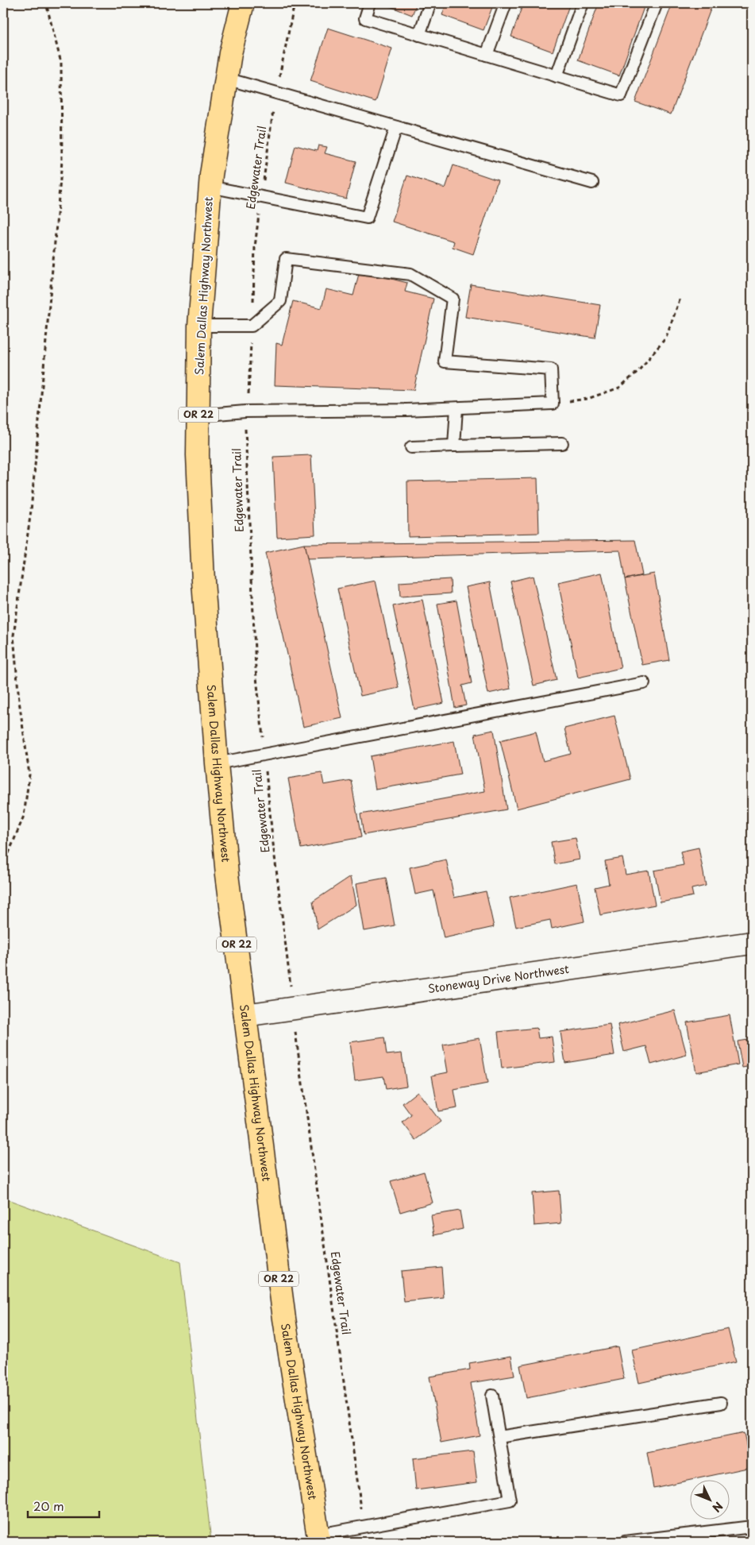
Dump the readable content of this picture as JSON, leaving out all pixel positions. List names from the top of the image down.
{
  "streets": {
    "highway": ["Salem Dallas Highway Northwest", "OR 22"],
    "street": ["Stoneway Drive Northwest"],
    "path": ["Edgewater Trail"]
  },
  "crossings": [
    ["Salem Dallas Highway Northwest", "Stoneway Drive Northwest"]
  ],
  "scale_bar": "20 m",
  "north": "bottom right"
}
